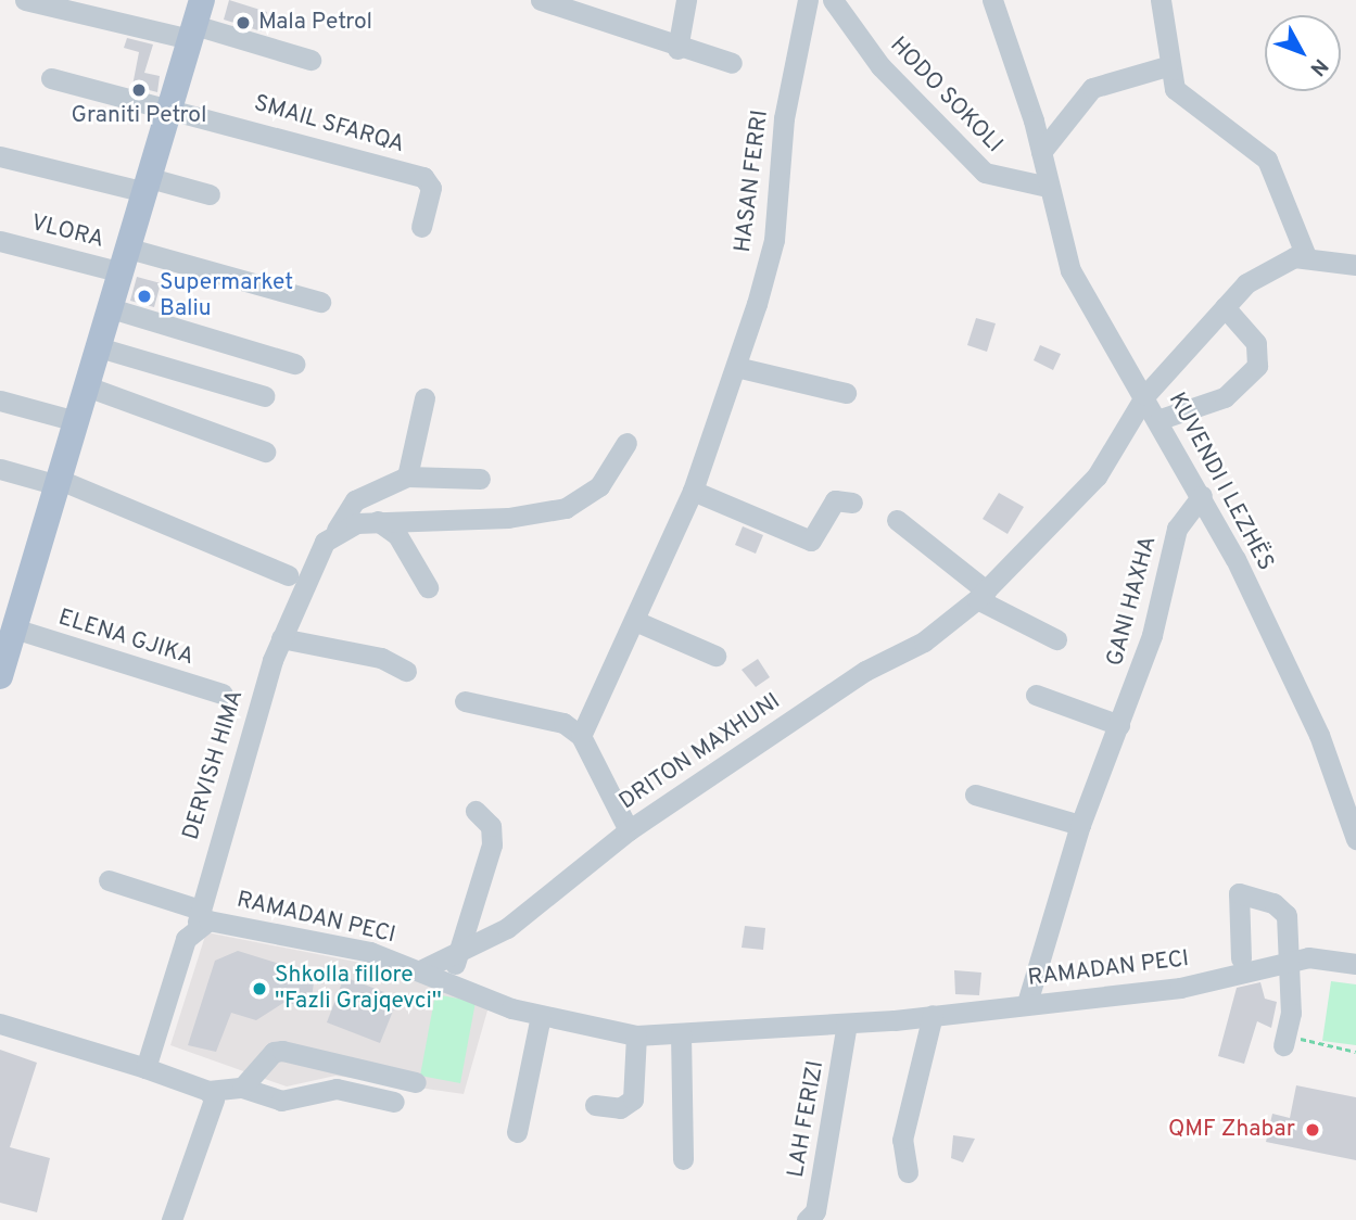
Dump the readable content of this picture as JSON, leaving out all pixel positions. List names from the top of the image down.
{
  "streets": {
    "street": [
      "HODO SOKOLI",
      "SMAIL SFARQA",
      "HASAN FERRI",
      "VLORA",
      "KUVENDI I LEZHËS",
      "GANI HAXHA",
      "ELENA GJIKA",
      "DRITON MAXHUNI",
      "DERVISH HIMA",
      "RAMADAN PECI",
      "LAH FERIZI"
    ]
  },
  "crossings": [
    ["HODO SOKOLI", "KUVENDI I LEZHËS"],
    ["KUVENDI I LEZHËS", "GANI HAXHA"],
    ["KUVENDI I LEZHËS", "DRITON MAXHUNI"],
    ["GANI HAXHA", "RAMADAN PECI"],
    ["DRITON MAXHUNI", "RAMADAN PECI"],
    ["DERVISH HIMA", "RAMADAN PECI"],
    ["RAMADAN PECI", "LAH FERIZI"]
  ],
  "places": [
    "Mala Petrol",
    "Graniti Petrol",
    "Supermarket Baliu",
    "Shkolla fillore ''Fazli Grajqevci''",
    "QMF Zhabar"
  ],
  "north": "bottom right"
}
